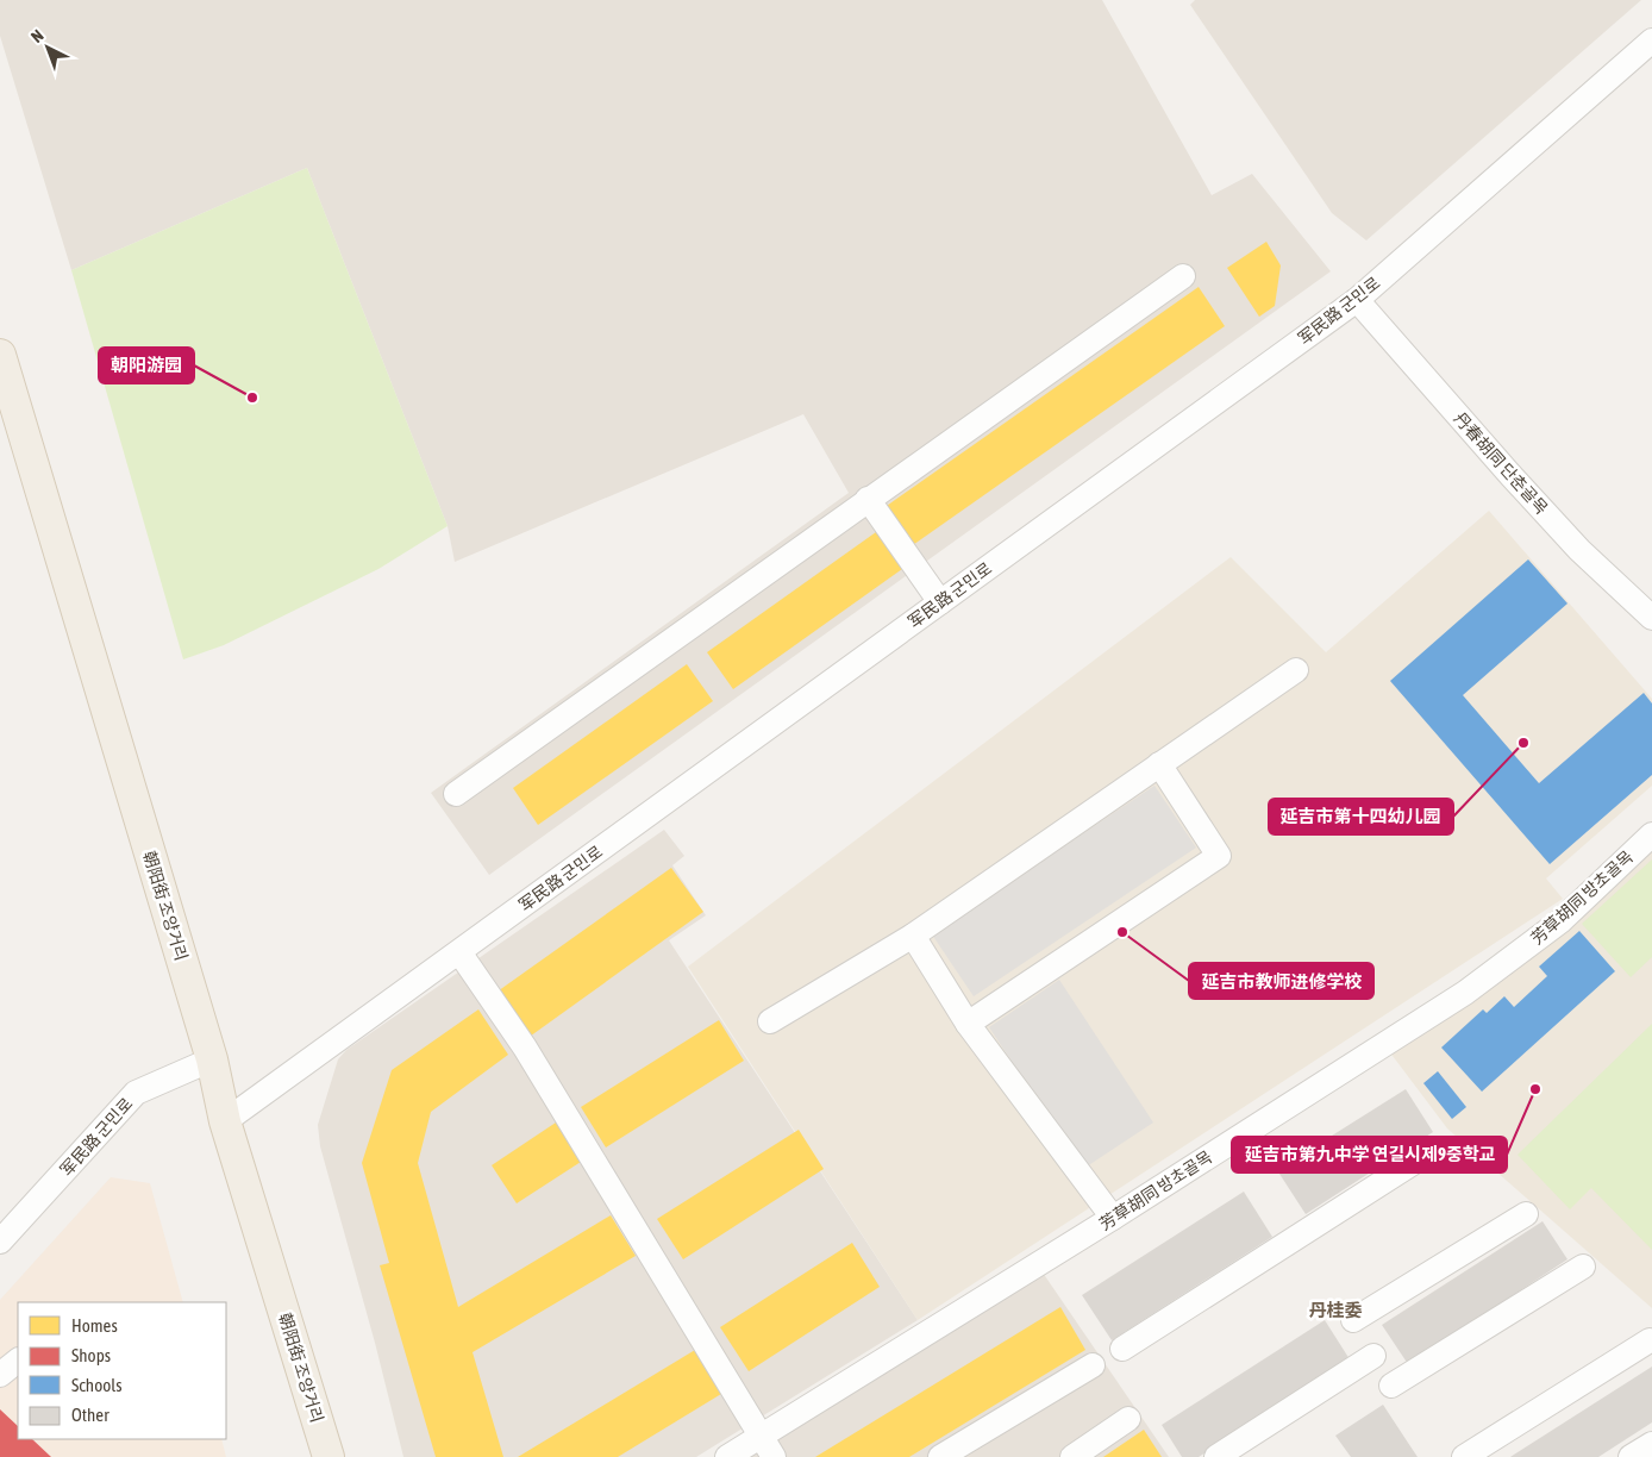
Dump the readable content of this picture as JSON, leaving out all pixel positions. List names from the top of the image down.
{
  "streets": {
    "main road": ["朝阳街 조양거리"],
    "street": ["军民路 군민로", "丹春胡同 단춘골목", "芳草胡同 방초골목"]
  },
  "crossings": [
    ["军民路 군민로", "丹春胡同 단춘골목"],
    ["军民路 군민로", "朝阳街 조양거리"]
  ],
  "districts": ["丹桂委"],
  "places": [
    "朝阳游园",
    "延吉市第十四幼儿园",
    "延吉市教师进修学校",
    "延吉市第九中学 연길시제9중학교"
  ],
  "legend": [
    "Homes",
    "Shops",
    "Schools",
    "Other"
  ],
  "north": "top left"
}
